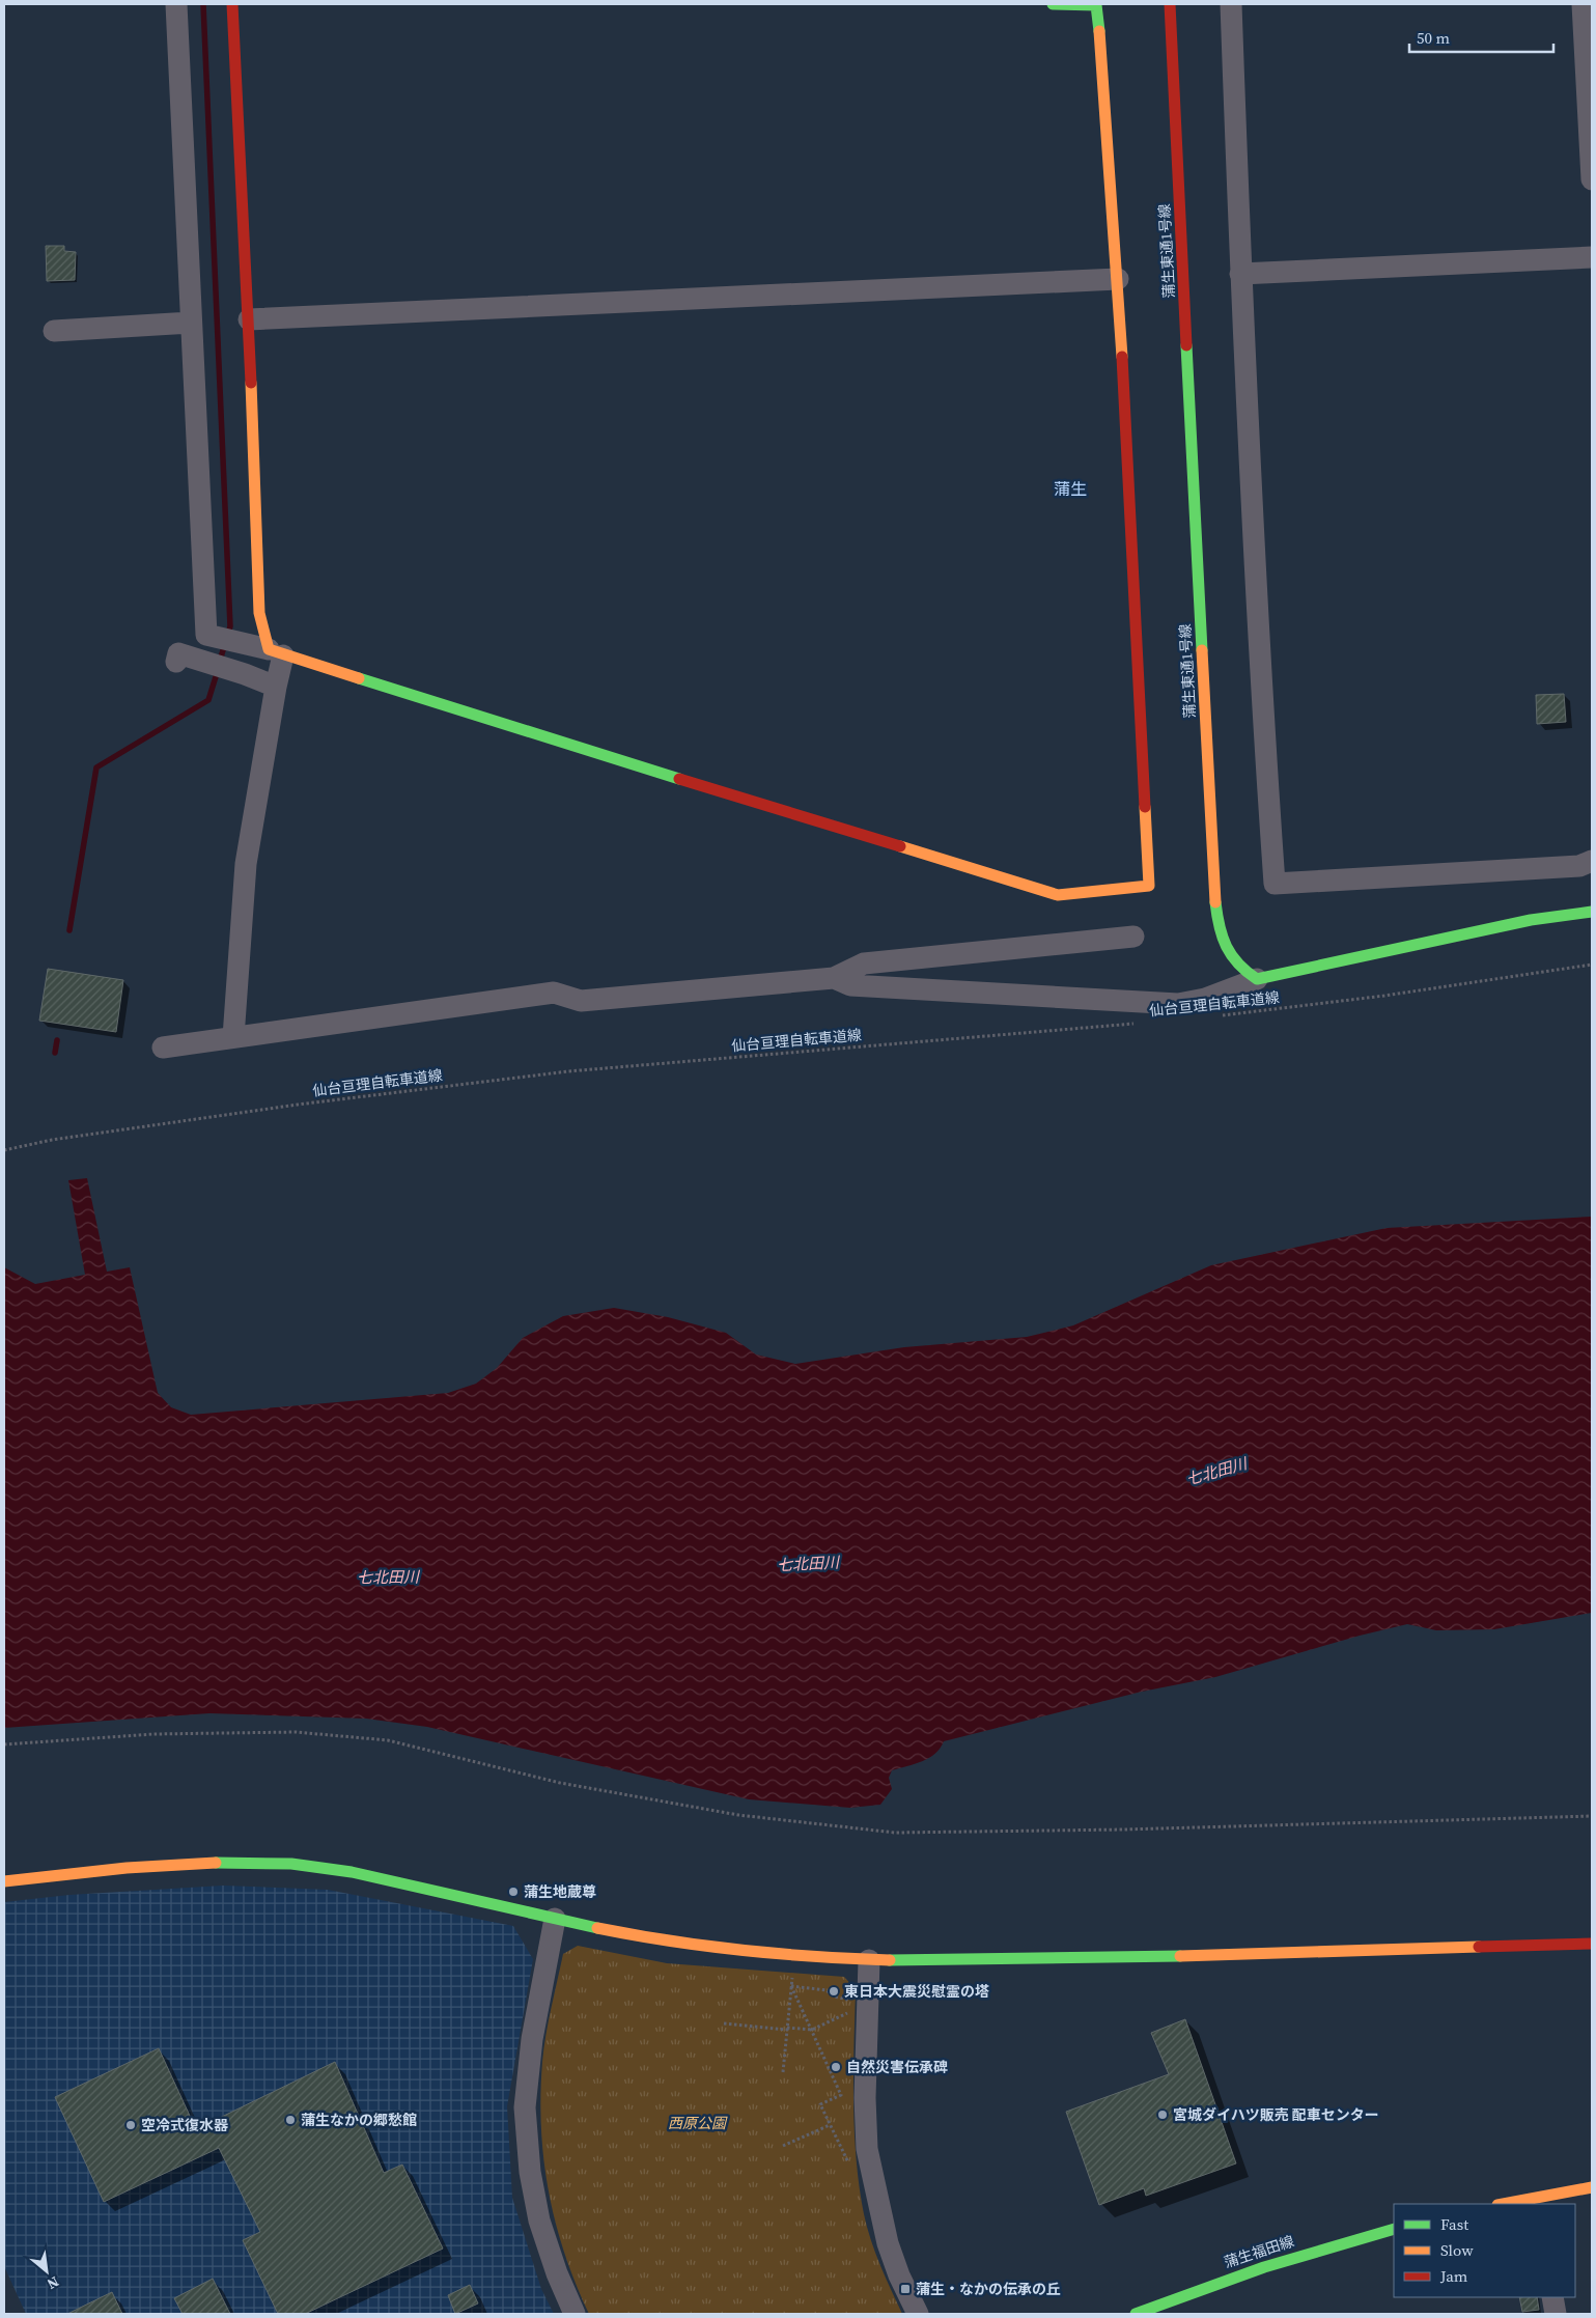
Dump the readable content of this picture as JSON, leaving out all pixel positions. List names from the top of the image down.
{
  "streets": {
    "street": ["蒲生東通1号線", "蒲生福田線"],
    "path": ["仙台亘理自転車道線"]
  },
  "districts": ["蒲生"],
  "water": ["七北田川"],
  "parks": ["西原公園"],
  "places": {
    "other": [
      "蒲生地蔵尊",
      "東日本大震災慰霊の塔",
      "自然災害伝承碑",
      "宮城ダイハツ販売 配車センター",
      "蒲生なかの郷愁館",
      "空冷式復水器"
    ],
    "transit": ["蒲生・なかの伝承の丘"]
  },
  "legend": ["Fast", "Slow", "Jam"],
  "scale_bar": "50 m",
  "north": "bottom right"
}
